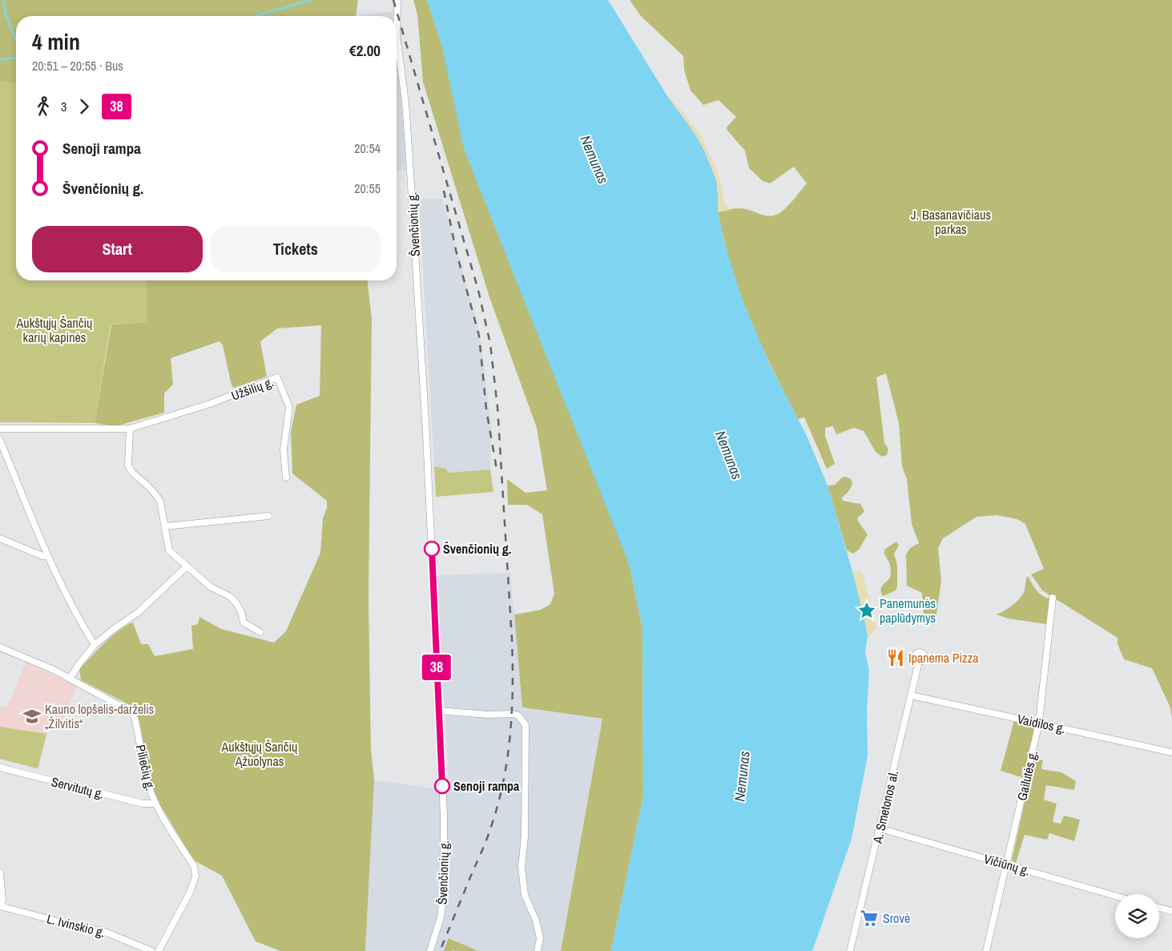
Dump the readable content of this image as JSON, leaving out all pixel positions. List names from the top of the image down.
{
  "streets": {
    "street": [
      "Švenčionių g.",
      "Užšilių g.",
      "Vaidilos g.",
      "Piliečių g.",
      "Gailutės g.",
      "Servitutų g.",
      "A. Smetonos al.",
      "Vičiūnų g.",
      "L. Ivinskio g."
    ]
  },
  "crossings": [
    ["Vaidilos g.", "Gailutės g."],
    ["Vaidilos g.", "A. Smetonos al."],
    ["Piliečių g.", "Servitutų g."],
    ["Gailutės g.", "Vičiūnų g."],
    ["A. Smetonos al.", "Vičiūnų g."]
  ],
  "water": ["Nemunas"],
  "parks": ["J. Basanavičiaus parkas", "Aukštųjų Šančių karių kapinės", "Aukštųjų Šančių Ąžuolynas"],
  "places": {
    "other": ["Švenčionių g.", "Senoji rampa"],
    "place": ["Panemunės paplūdymys"],
    "restaurant": ["Ipanema Pizza"],
    "school or university": ["Kauno lopšelis-darželis „Žilvitis“"],
    "supermarket": ["Srovė"]
  },
  "lines": ["bus line 38"],
  "page": {
    "on_map": "38",
    "heading": ["4 min", "20:51 – 20:55 · Bus", "€2.00"],
    "legs": ["3", "38"],
    "list": [
      {
        "name": "Senoji rampa",
        "value": "20:54"
      },
      {
        "name": "Švenčionių g.",
        "value": "20:55"
      }
    ],
    "buttons": ["Start", "Tickets"]
  }
}
